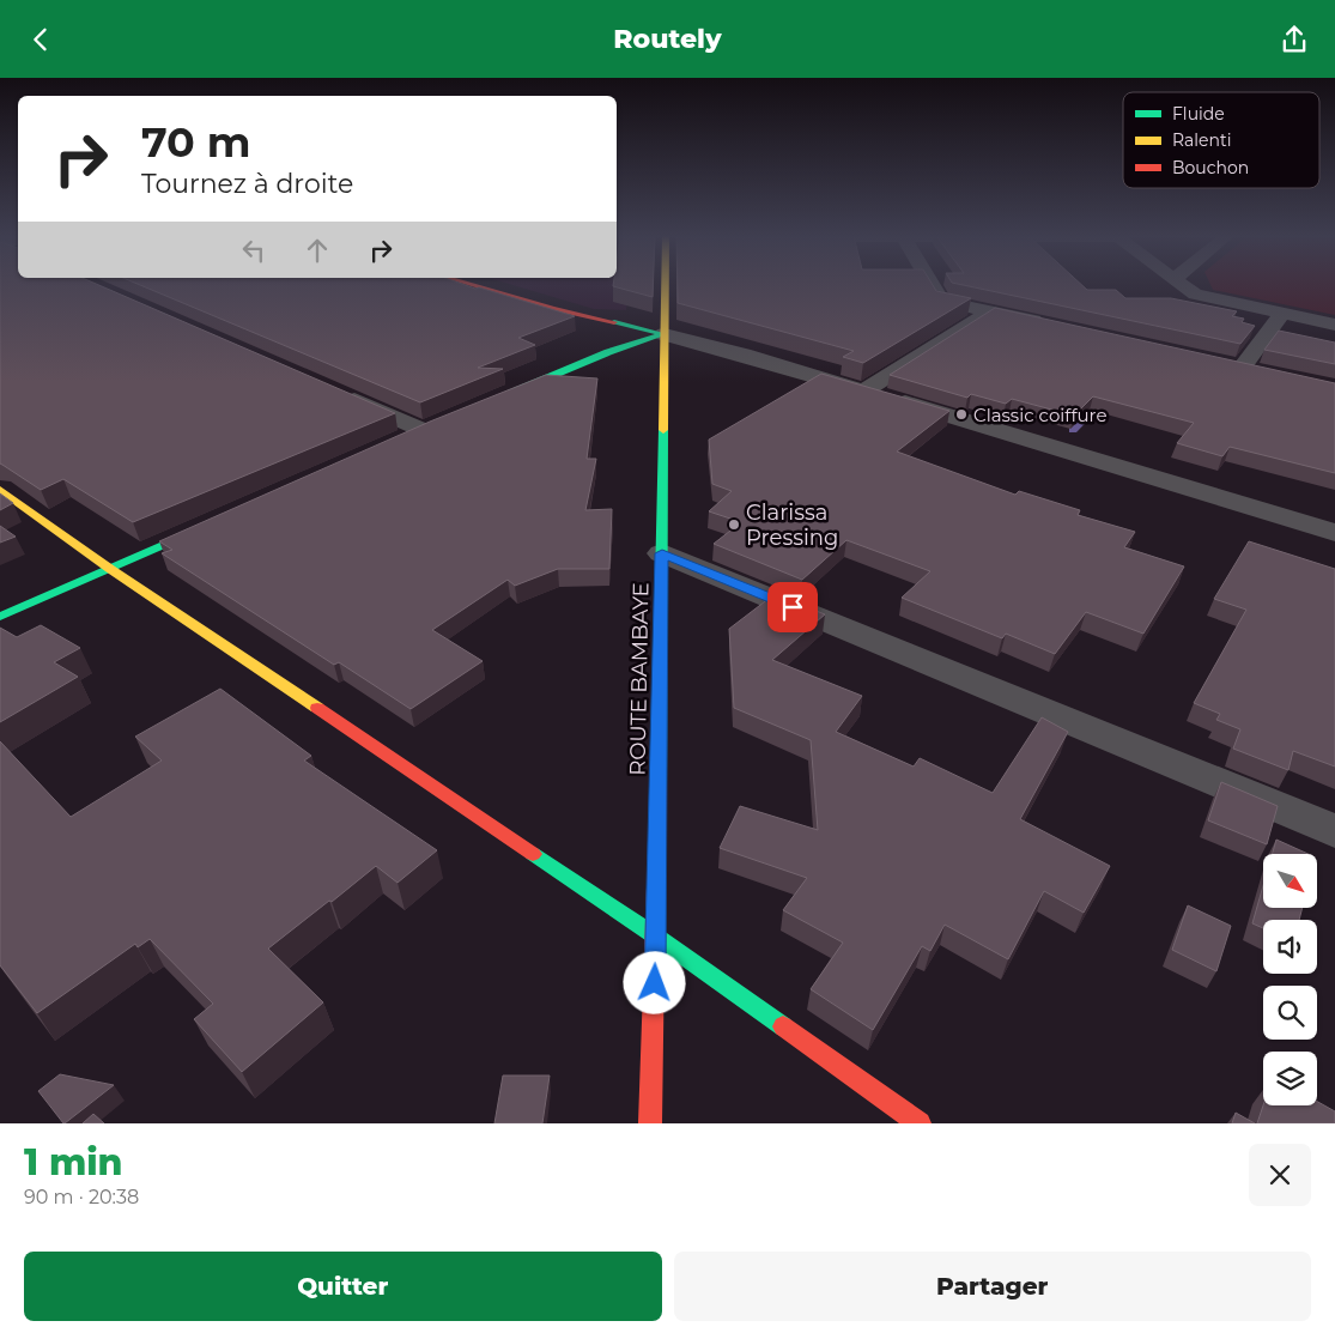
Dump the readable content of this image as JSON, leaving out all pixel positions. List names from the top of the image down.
{
  "streets": {
    "street": ["ROUTE BAMBAYE"]
  },
  "places": ["Classic coiffure", "Clarissa Pressing"],
  "legend": ["Fluide", "Ralenti", "Bouchon"],
  "north": "bottom right",
  "page": {
    "header": "Routely",
    "turn": ["70 m", "Tournez à droite"],
    "heading": ["1 min", "90 m · 20:38"],
    "buttons": ["Quitter", "Partager"]
  }
}
